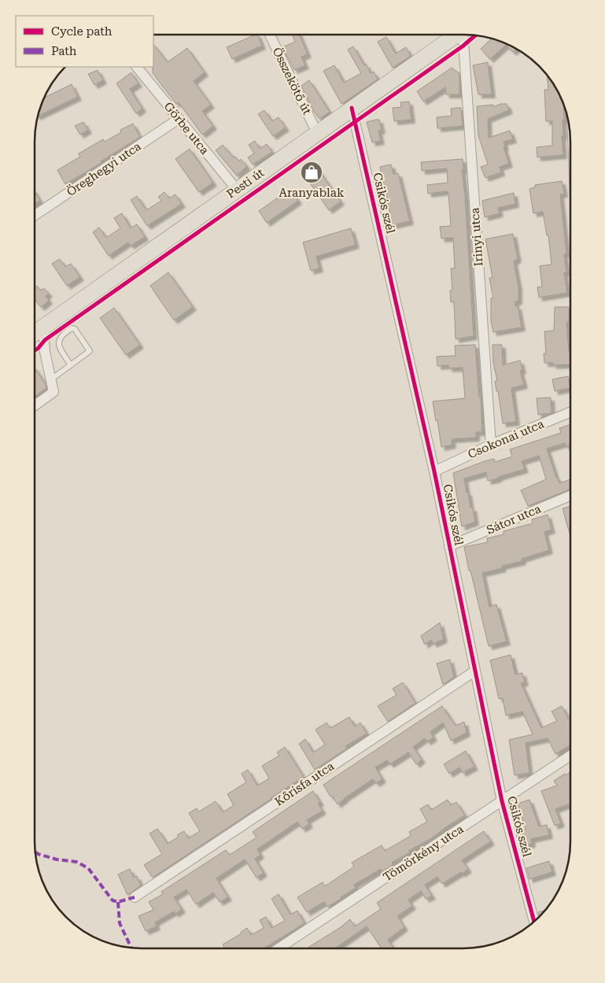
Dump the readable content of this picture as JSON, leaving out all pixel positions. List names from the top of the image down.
{
  "streets": {
    "main road": ["Pesti út"],
    "street": [
      "Összekötő út",
      "Görbe utca",
      "Öreghegyi utca",
      "Csikós szél",
      "Irinyi utca",
      "Csokonai utca",
      "Sátor utca",
      "Kőrisfa utca",
      "Tömörkény utca"
    ]
  },
  "crossings": [
    ["Összekötő út", "Pesti út"],
    ["Görbe utca", "Öreghegyi utca"],
    ["Görbe utca", "Pesti út"],
    ["Pesti út", "Csikós szél"],
    ["Csikós szél", "Csokonai utca"],
    ["Csikós szél", "Sátor utca"],
    ["Csikós szél", "Kőrisfa utca"],
    ["Csikós szél", "Tömörkény utca"],
    ["Irinyi utca", "Csokonai utca"]
  ],
  "places": {
    "shop": ["Aranyablak"]
  },
  "legend": ["Cycle path", "Path"]
}
